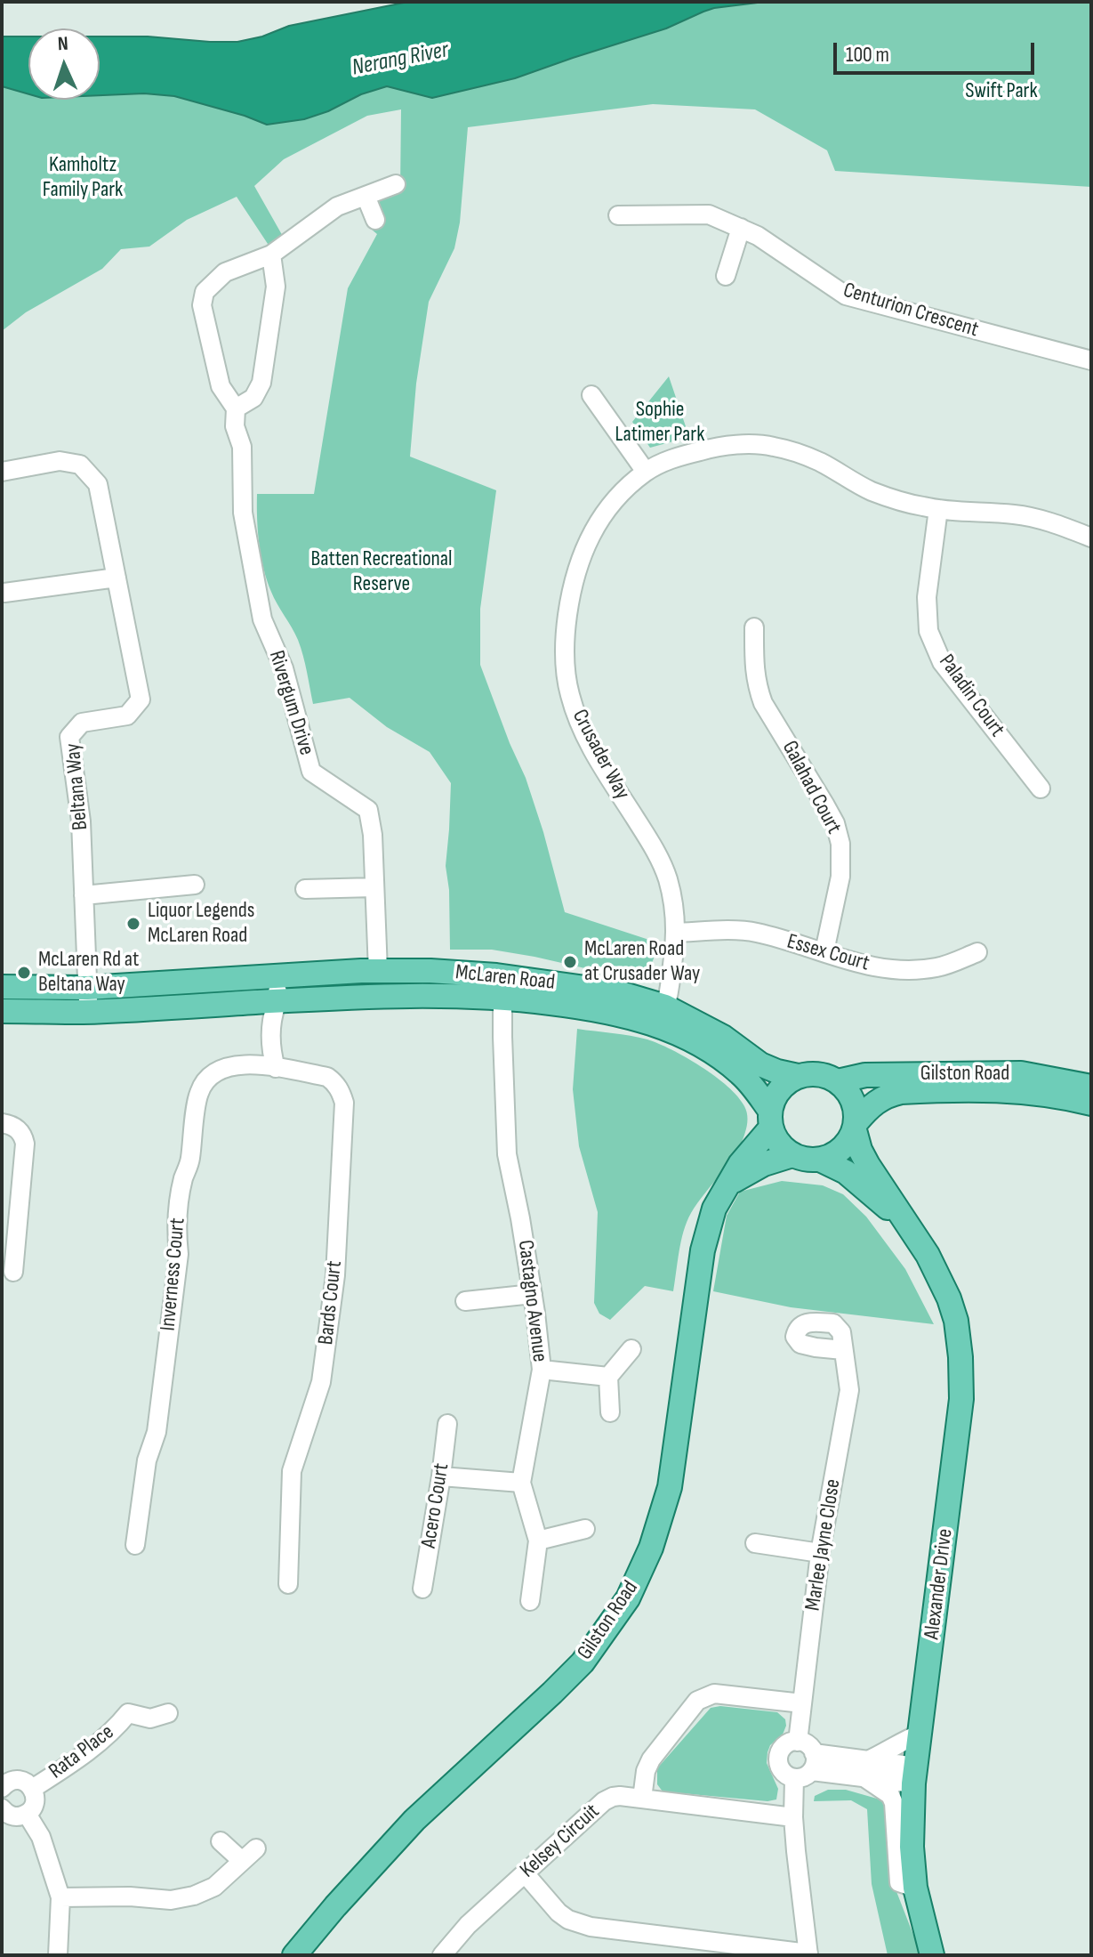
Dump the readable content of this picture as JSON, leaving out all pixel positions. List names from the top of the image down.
{
  "streets": {
    "main road": ["McLaren Road", "Gilston Road", "Alexander Drive"],
    "street": [
      "Centurion Crescent",
      "Paladin Court",
      "Rivergum Drive",
      "Crusader Way",
      "Beltana Way",
      "Galahad Court",
      "Essex Court",
      "Inverness Court",
      "Castagno Avenue",
      "Bards Court",
      "Acero Court",
      "Marlee Jayne Close",
      "Rata Place",
      "Kelsey Circuit"
    ]
  },
  "crossings": [
    ["Paladin Court", "Crusader Way"],
    ["Rivergum Drive", "McLaren Road"],
    ["Crusader Way", "Essex Court"],
    ["Crusader Way", "McLaren Road"],
    ["Beltana Way", "McLaren Road"],
    ["Galahad Court", "Essex Court"],
    ["McLaren Road", "Gilston Road"],
    ["McLaren Road", "Castagno Avenue"],
    ["McLaren Road", "Alexander Drive"],
    ["Gilston Road", "Alexander Drive"],
    ["Inverness Court", "Bards Court"]
  ],
  "water": ["Nerang River"],
  "parks": [
    "Swift Park",
    "Kamholtz Family Park",
    "Sophie Latimer Park",
    "Batten Recreational Reserve"
  ],
  "places": ["Liquor Legends McLaren Road", "McLaren Road at Crusader Way", "McLaren Rd at Beltana Way"],
  "scale_bar": "100 m",
  "north": "top"
}
